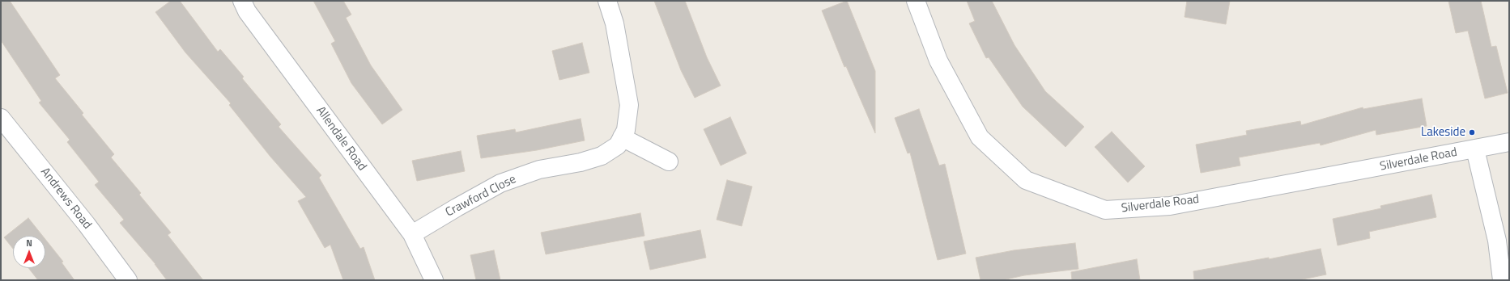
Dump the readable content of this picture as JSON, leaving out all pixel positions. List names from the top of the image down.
{
  "streets": {
    "street": [
      "Allendale Road",
      "Silverdale Road",
      "Crawford Close",
      "Andrews Road"
    ]
  },
  "crossings": [
    ["Allendale Road", "Crawford Close"]
  ],
  "places": ["Lakeside"],
  "north": "top"
}
